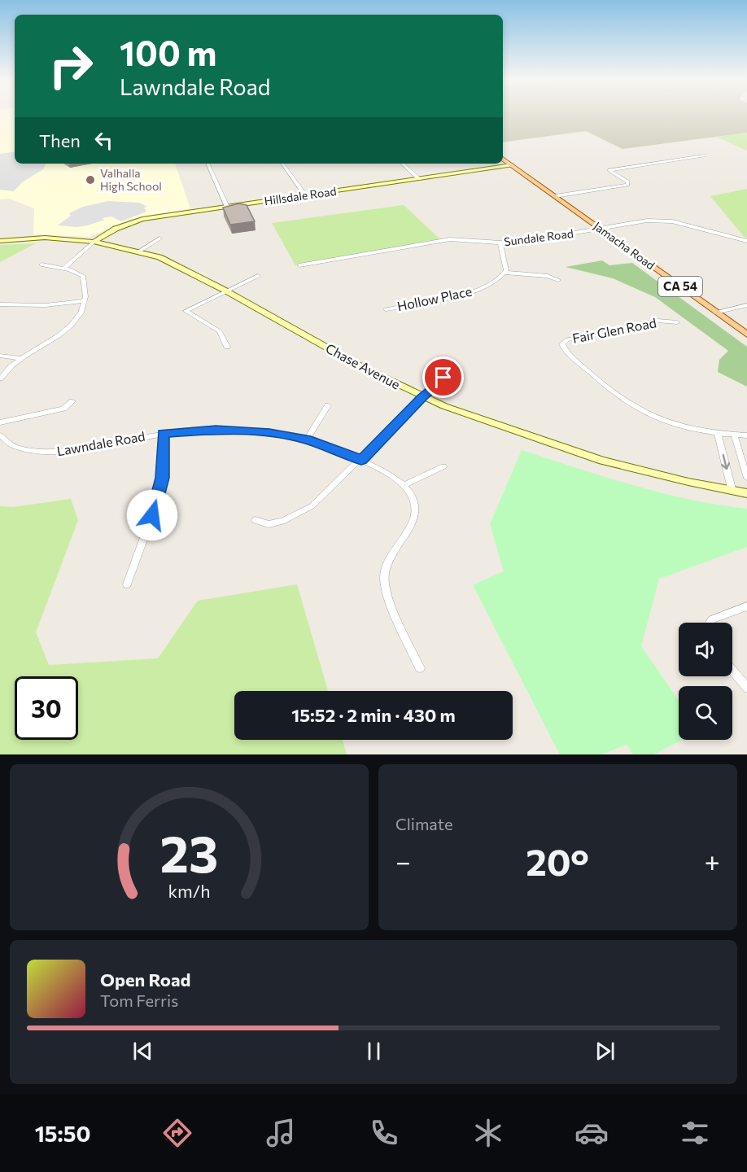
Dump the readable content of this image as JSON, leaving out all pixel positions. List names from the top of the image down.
{
  "streets": {
    "main road": [
      "Hillsdale Road",
      "Jamacha Road",
      "CA 54",
      "Chase Avenue"
    ],
    "street": [
      "Sundale Road",
      "Hollow Place",
      "Fair Glen Road",
      "Lawndale Road"
    ]
  },
  "crossings": [
    ["Hillsdale Road", "Jamacha Road"],
    ["Hillsdale Road", "Chase Avenue"],
    ["Sundale Road", "Jamacha Road"]
  ],
  "places": ["Valhalla High School"],
  "page": {
    "turn": ["100 m", "Lawndale Road"],
    "then": "Then",
    "limit": "30",
    "trip": "15:52 · 2 min · 430 m",
    "tile": "Climate",
    "heat": ["−", "20°", "+"],
    "song": ["Open Road", "Tom Ferris"],
    "tabs": "15:50",
    "gauge": ["23", "km/h"]
  }
}
